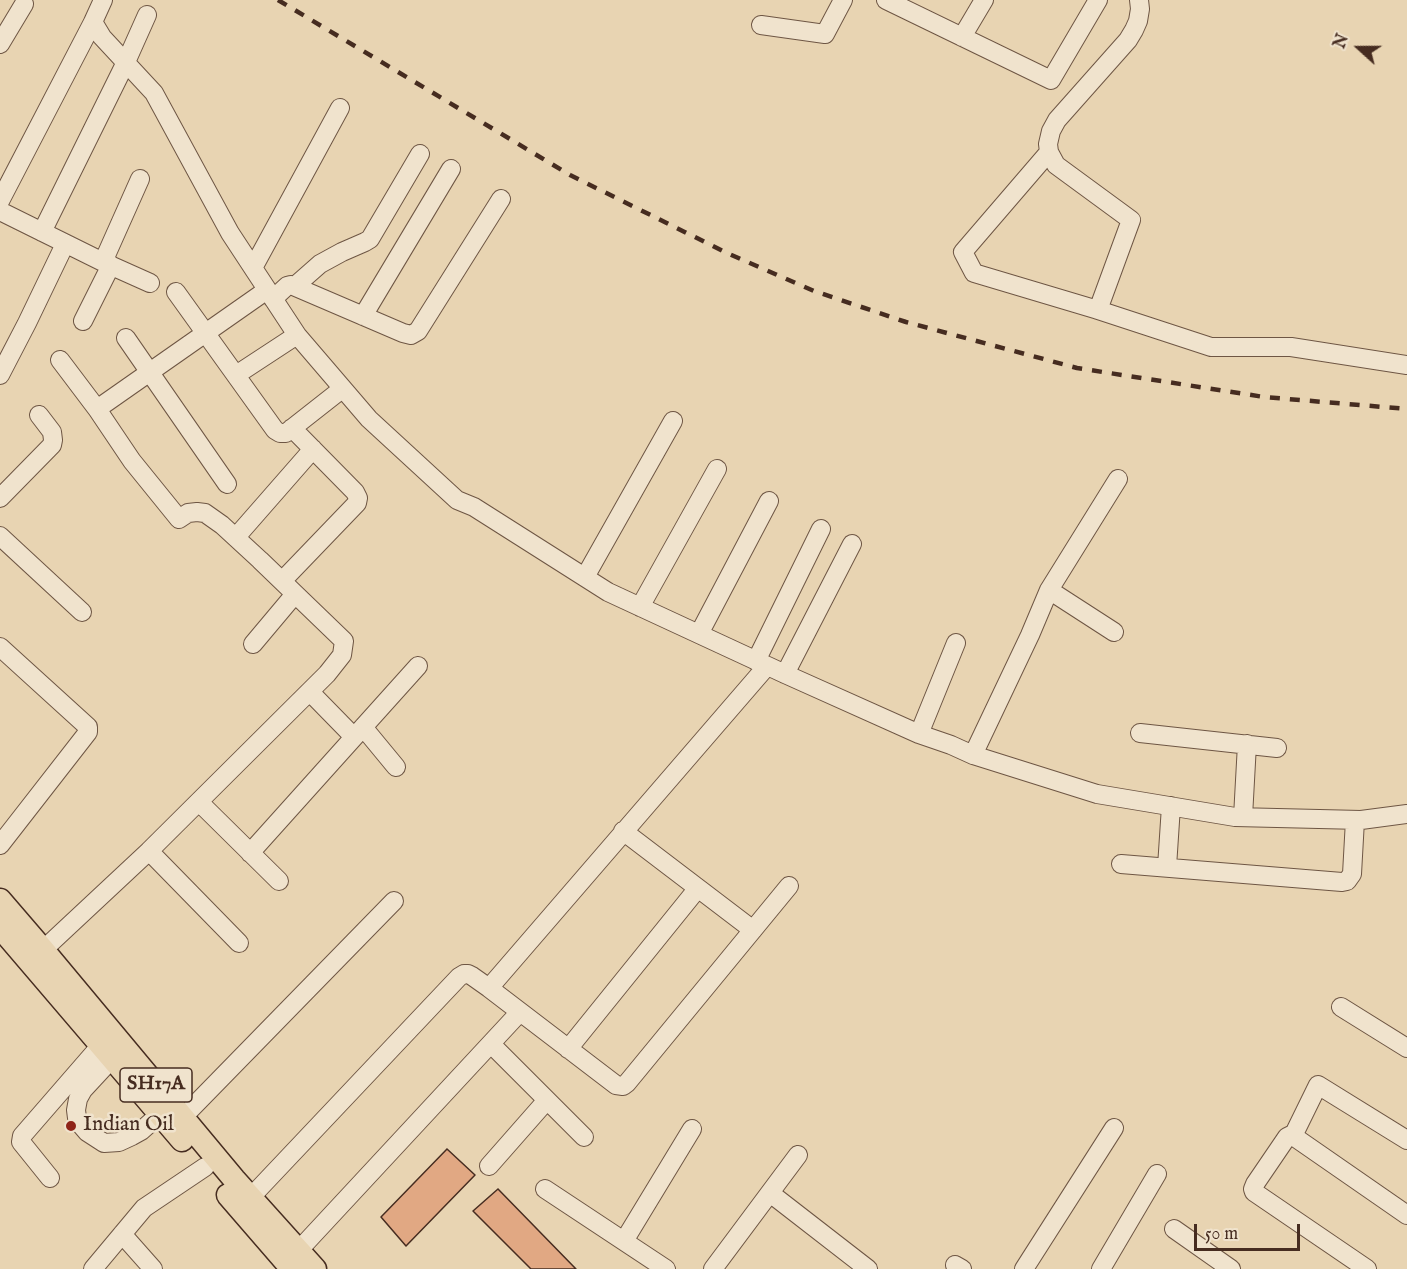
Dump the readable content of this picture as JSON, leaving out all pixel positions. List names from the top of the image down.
{
  "streets": {
    "main road": ["SH17A"]
  },
  "places": ["Indian Oil"],
  "scale_bar": "50 m",
  "north": "left"
}
